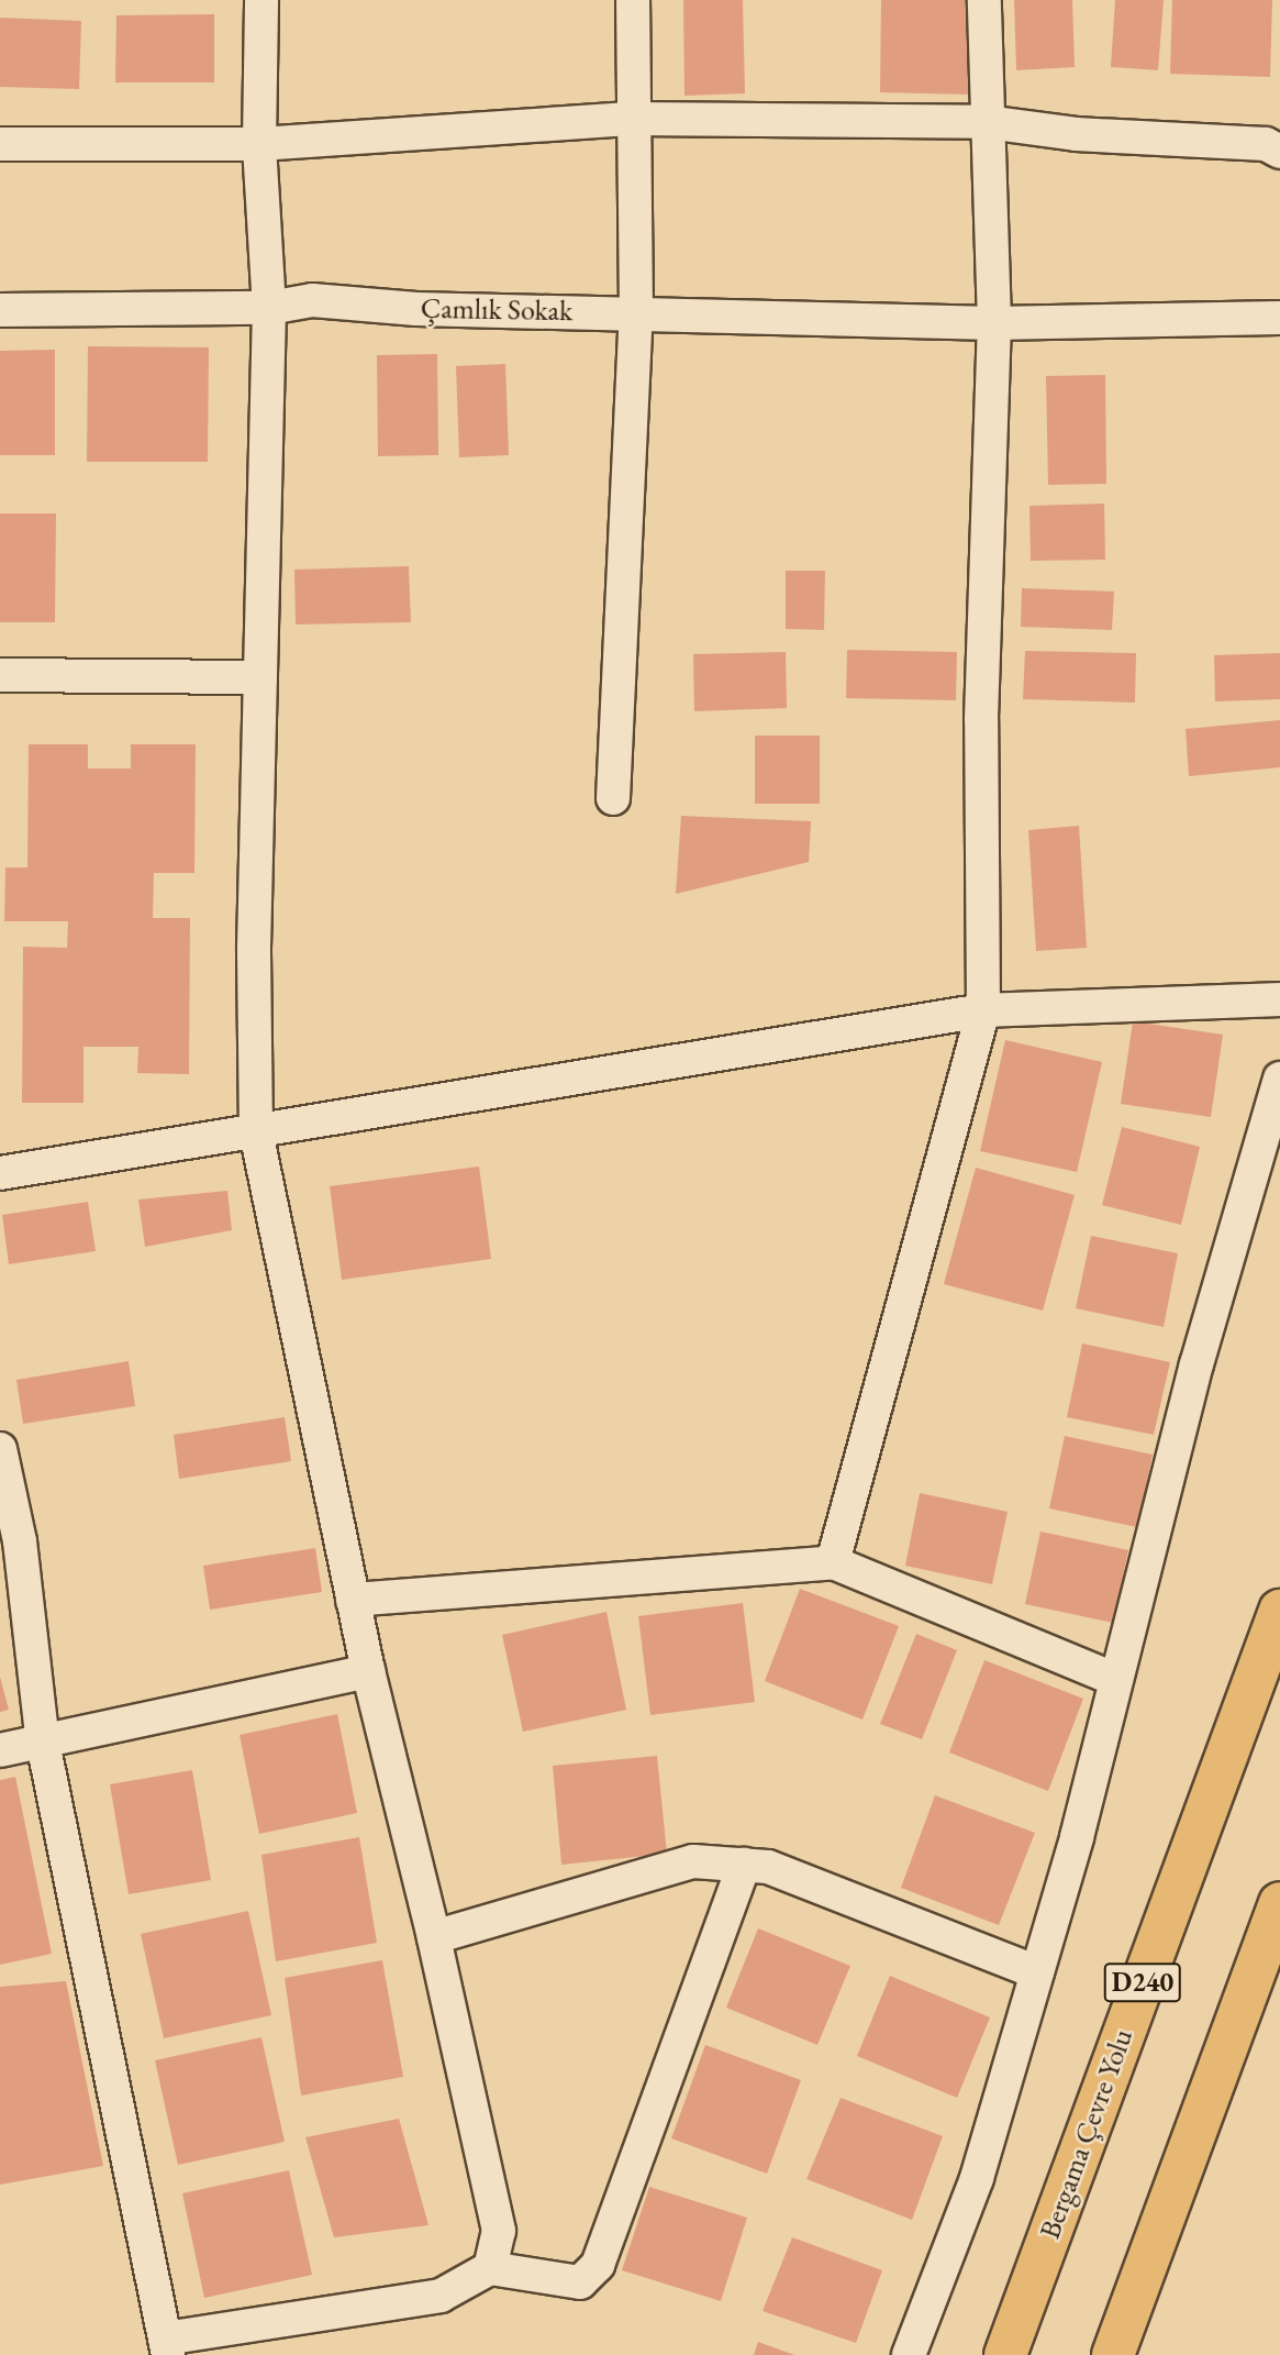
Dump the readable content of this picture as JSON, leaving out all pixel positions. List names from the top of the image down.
{
  "streets": {
    "highway": ["D240", "Bergama Çevre Yolu"],
    "street": ["Çamlık Sokak"]
  }
}
